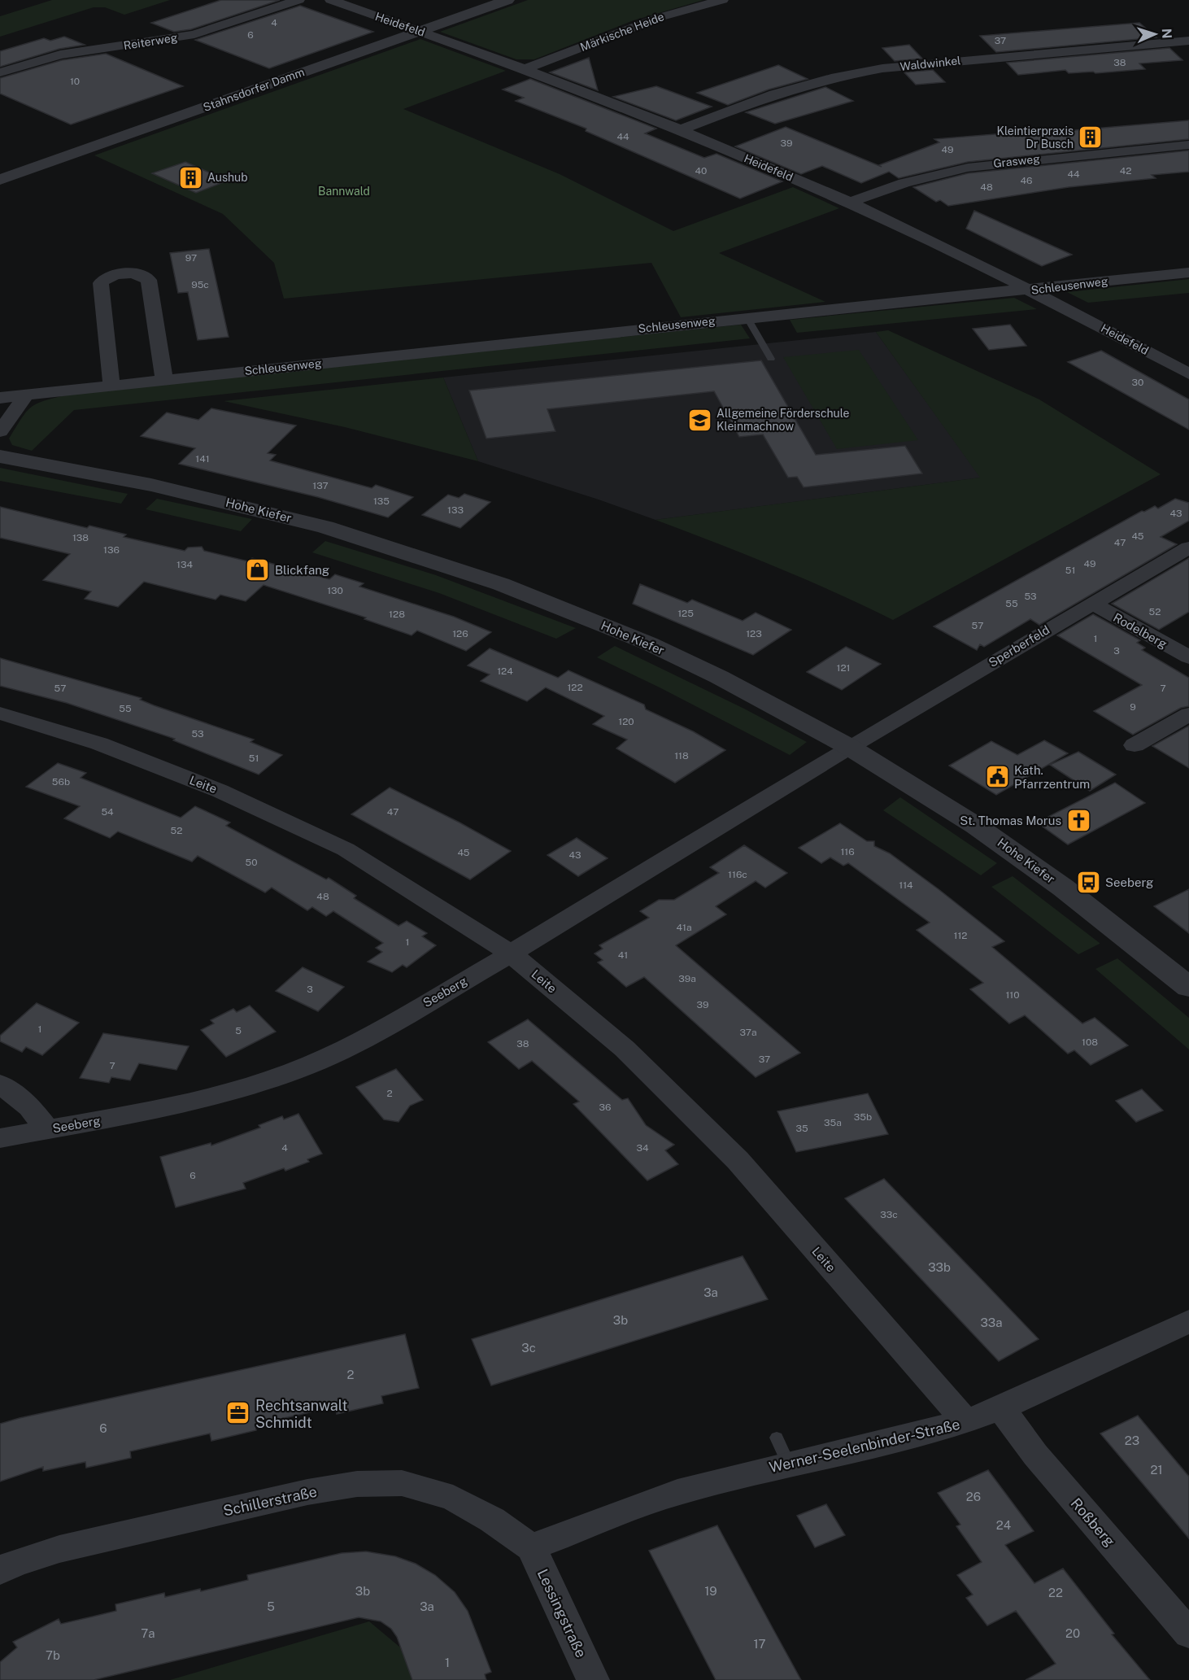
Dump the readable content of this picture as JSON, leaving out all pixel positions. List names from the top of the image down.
{
  "streets": {
    "street": [
      "Heidefeld",
      "Märkische Heide",
      "Reiterweg",
      "Waldwinkel",
      "Stahnsdorfer Damm",
      "Grasweg",
      "Schleusenweg",
      "Hohe Kiefer",
      "Rodelberg",
      "Sperberfeld",
      "Leite",
      "Seeberg",
      "Werner-Seelenbinder-Straße",
      "Schillerstraße",
      "Roßberg",
      "Lessingstraße"
    ]
  },
  "crossings": [
    ["Heidefeld", "Märkische Heide"],
    ["Heidefeld", "Waldwinkel"],
    ["Heidefeld", "Stahnsdorfer Damm"],
    ["Heidefeld", "Grasweg"],
    ["Heidefeld", "Schleusenweg"],
    ["Hohe Kiefer", "Sperberfeld"],
    ["Hohe Kiefer", "Seeberg"],
    ["Rodelberg", "Sperberfeld"],
    ["Sperberfeld", "Seeberg"],
    ["Leite", "Seeberg"],
    ["Leite", "Werner-Seelenbinder-Straße"],
    ["Werner-Seelenbinder-Straße", "Schillerstraße"],
    ["Werner-Seelenbinder-Straße", "Roßberg"],
    ["Werner-Seelenbinder-Straße", "Lessingstraße"],
    ["Schillerstraße", "Lessingstraße"]
  ],
  "parks": ["Bannwald"],
  "places": {
    "building": ["Kleintierpraxis Dr Busch", "Aushub"],
    "school or university": ["Allgemeine Förderschule Kleinmachnow"],
    "shop": ["Blickfang"],
    "public building": ["Kath. Pfarrzentrum"],
    "church": ["St. Thomas Morus"],
    "bus stop": ["Seeberg"],
    "office": ["Rechtsanwalt Schmidt"]
  },
  "house_numbers": [
    "4",
    "6",
    "37",
    "38",
    "10",
    "44",
    "39",
    "49",
    "40",
    "42",
    "44",
    "46",
    "48",
    "97",
    "95c",
    "30",
    "141",
    "137",
    "135",
    "133",
    "43",
    "45",
    "138",
    "47",
    "136",
    "49",
    "134",
    "51",
    "130",
    "53",
    "55",
    "52",
    "125",
    "128",
    "57",
    "126",
    "123",
    "1",
    "3",
    "121",
    "124",
    "122",
    "57",
    "7",
    "9",
    "55",
    "120",
    "53",
    "118",
    "51",
    "56b",
    "54",
    "47",
    "52",
    "116",
    "45",
    "43",
    "50",
    "116c",
    "114",
    "48",
    "41a",
    "112",
    "1",
    "41",
    "39a",
    "3",
    "110",
    "39",
    "1",
    "5",
    "37a",
    "108",
    "38",
    "37",
    "7",
    "2",
    "36",
    "35b",
    "35a",
    "35",
    "4",
    "34",
    "6",
    "33c",
    "33b",
    "3a",
    "3b",
    "33a",
    "3c",
    "2",
    "6",
    "23",
    "21",
    "26",
    "24",
    "3b",
    "19",
    "22",
    "5",
    "3a",
    "7a",
    "20",
    "17",
    "7b",
    "1"
  ],
  "north": "right"
}
